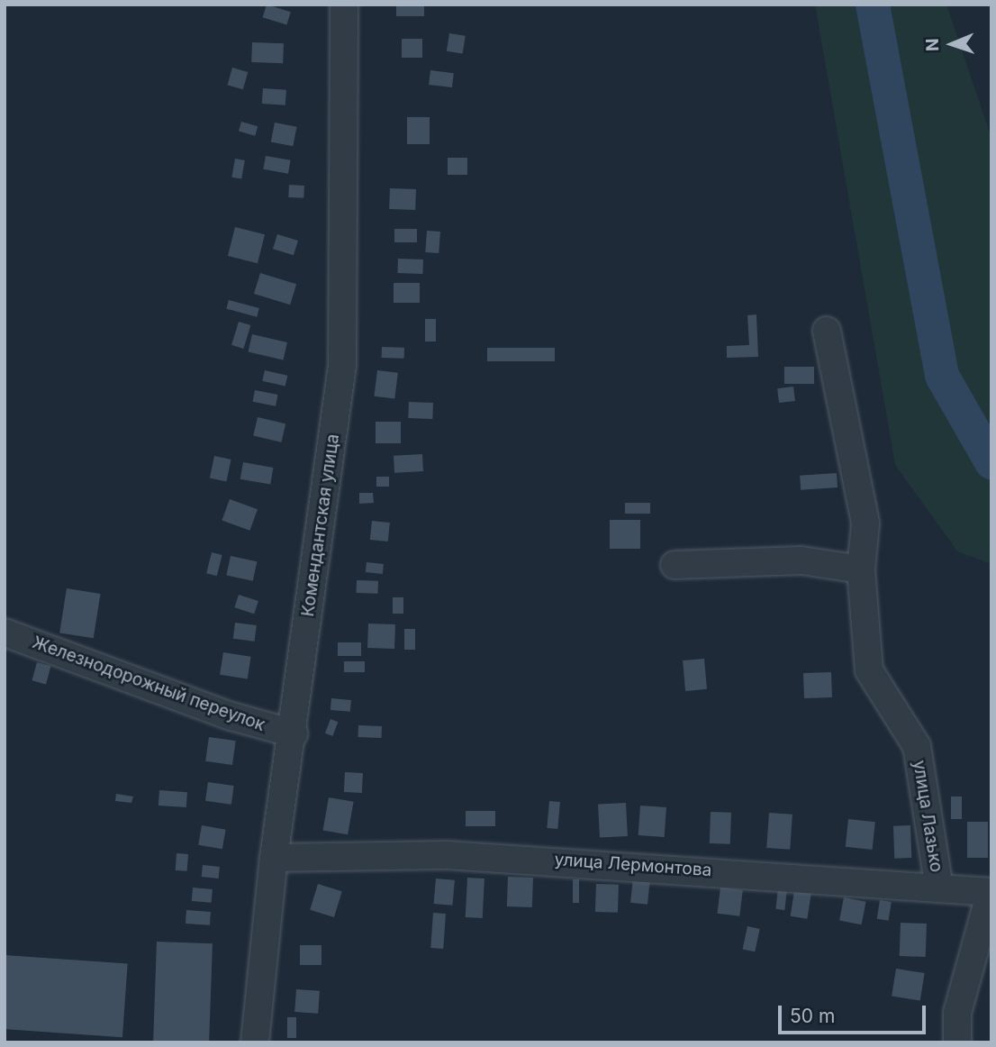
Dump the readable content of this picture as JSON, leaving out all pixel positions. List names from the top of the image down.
{
  "streets": {
    "street": [
      "Комендантская улица",
      "Железнодорожный переулок",
      "улица Лазько",
      "улица Лермонтова"
    ]
  },
  "crossings": [
    ["Комендантская улица", "Железнодорожный переулок"],
    ["Комендантская улица", "улица Лермонтова"],
    ["улица Лазько", "улица Лермонтова"]
  ],
  "scale_bar": "50 m",
  "north": "left"
}
